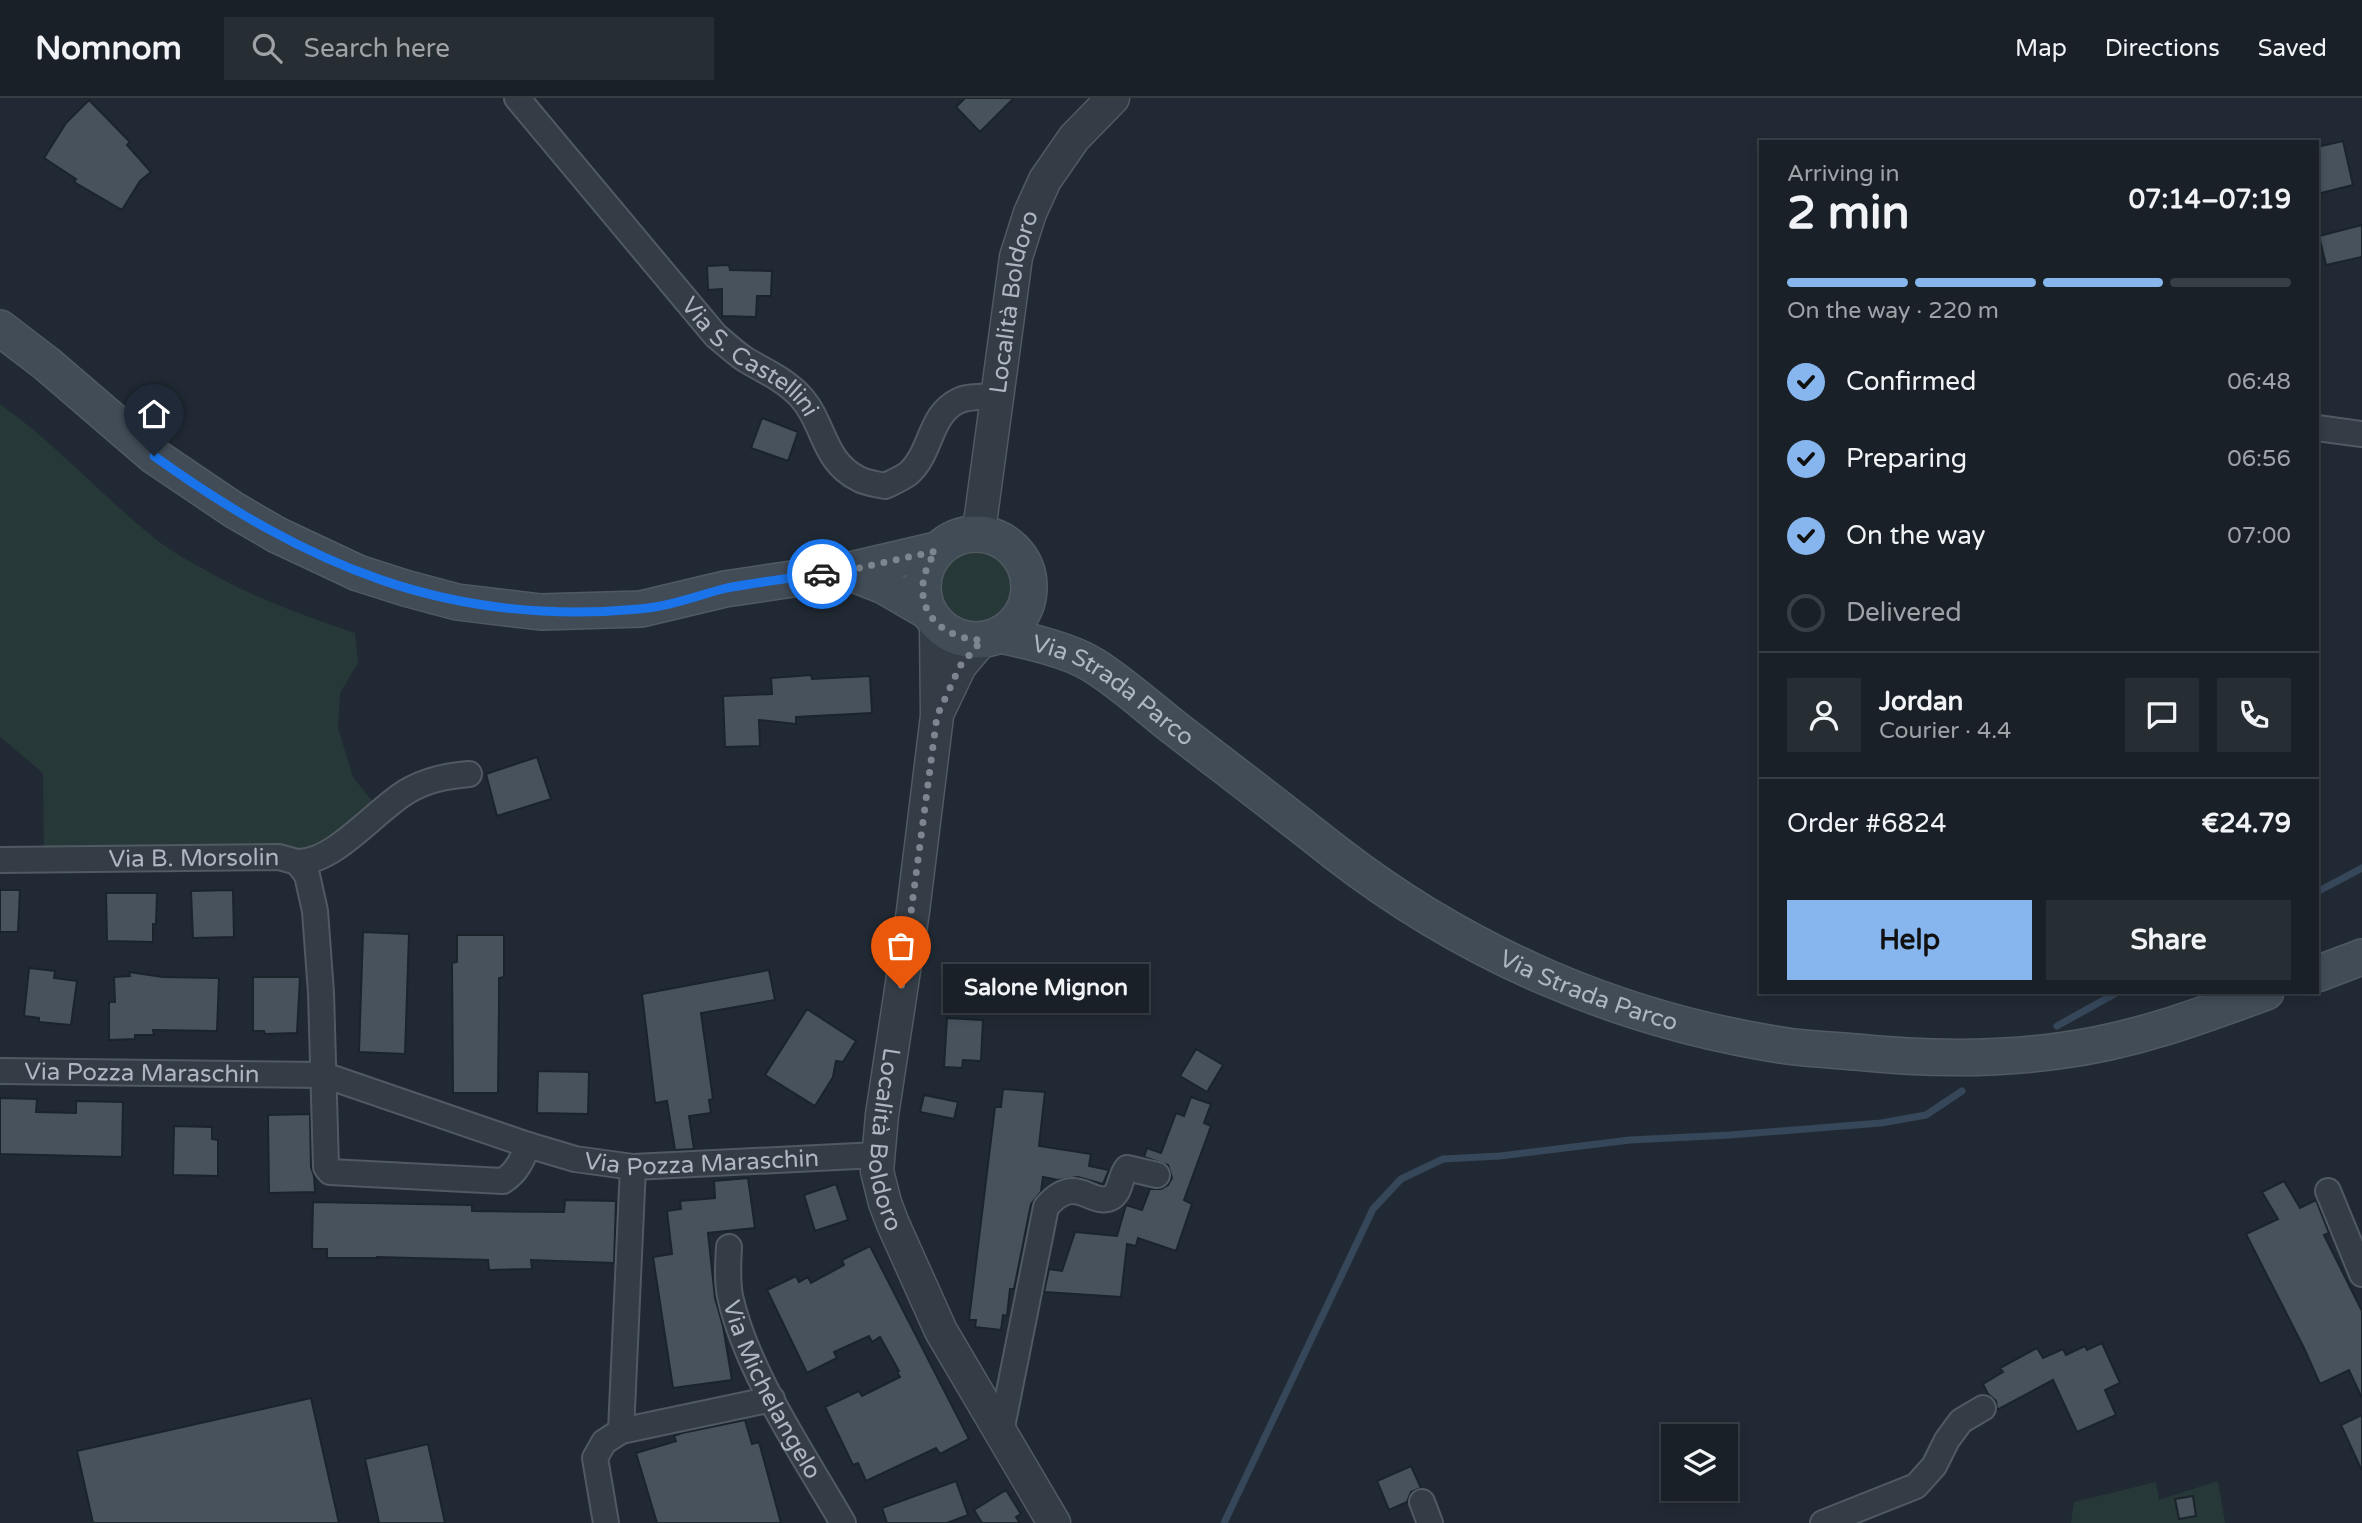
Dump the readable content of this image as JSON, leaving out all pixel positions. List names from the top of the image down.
{
  "streets": {
    "main road": ["Via Strada Parco"],
    "street": [
      "Località Boldoro",
      "Via S. Castellini",
      "Via B. Morsolin",
      "Via Pozza Maraschin",
      "Via Michelangelo"
    ]
  },
  "crossings": [
    ["Località Boldoro", "Via S. Castellini"],
    ["Località Boldoro", "Via Strada Parco"],
    ["Località Boldoro", "Via Pozza Maraschin"],
    ["Via B. Morsolin", "Via Pozza Maraschin"]
  ],
  "places": ["Salone Mignon"],
  "page": {
    "header": "Nomnom",
    "search": "Search here",
    "nav": ["Map", "Directions", "Saved"],
    "heading": ["2 min", "Arriving in", "07:14–07:19"],
    "panel": [
      "Jordan",
      "Courier · 4.4",
      "Order #6824",
      "€24.79"
    ],
    "bar": "On the way · 220 m",
    "list": [
      ["Confirmed", "06:48"],
      ["Preparing", "06:56"],
      ["On the way", "07:00"],
      "Delivered"
    ],
    "buttons": ["Help", "Share"],
    "bubble": "Salone Mignon"
  }
}
